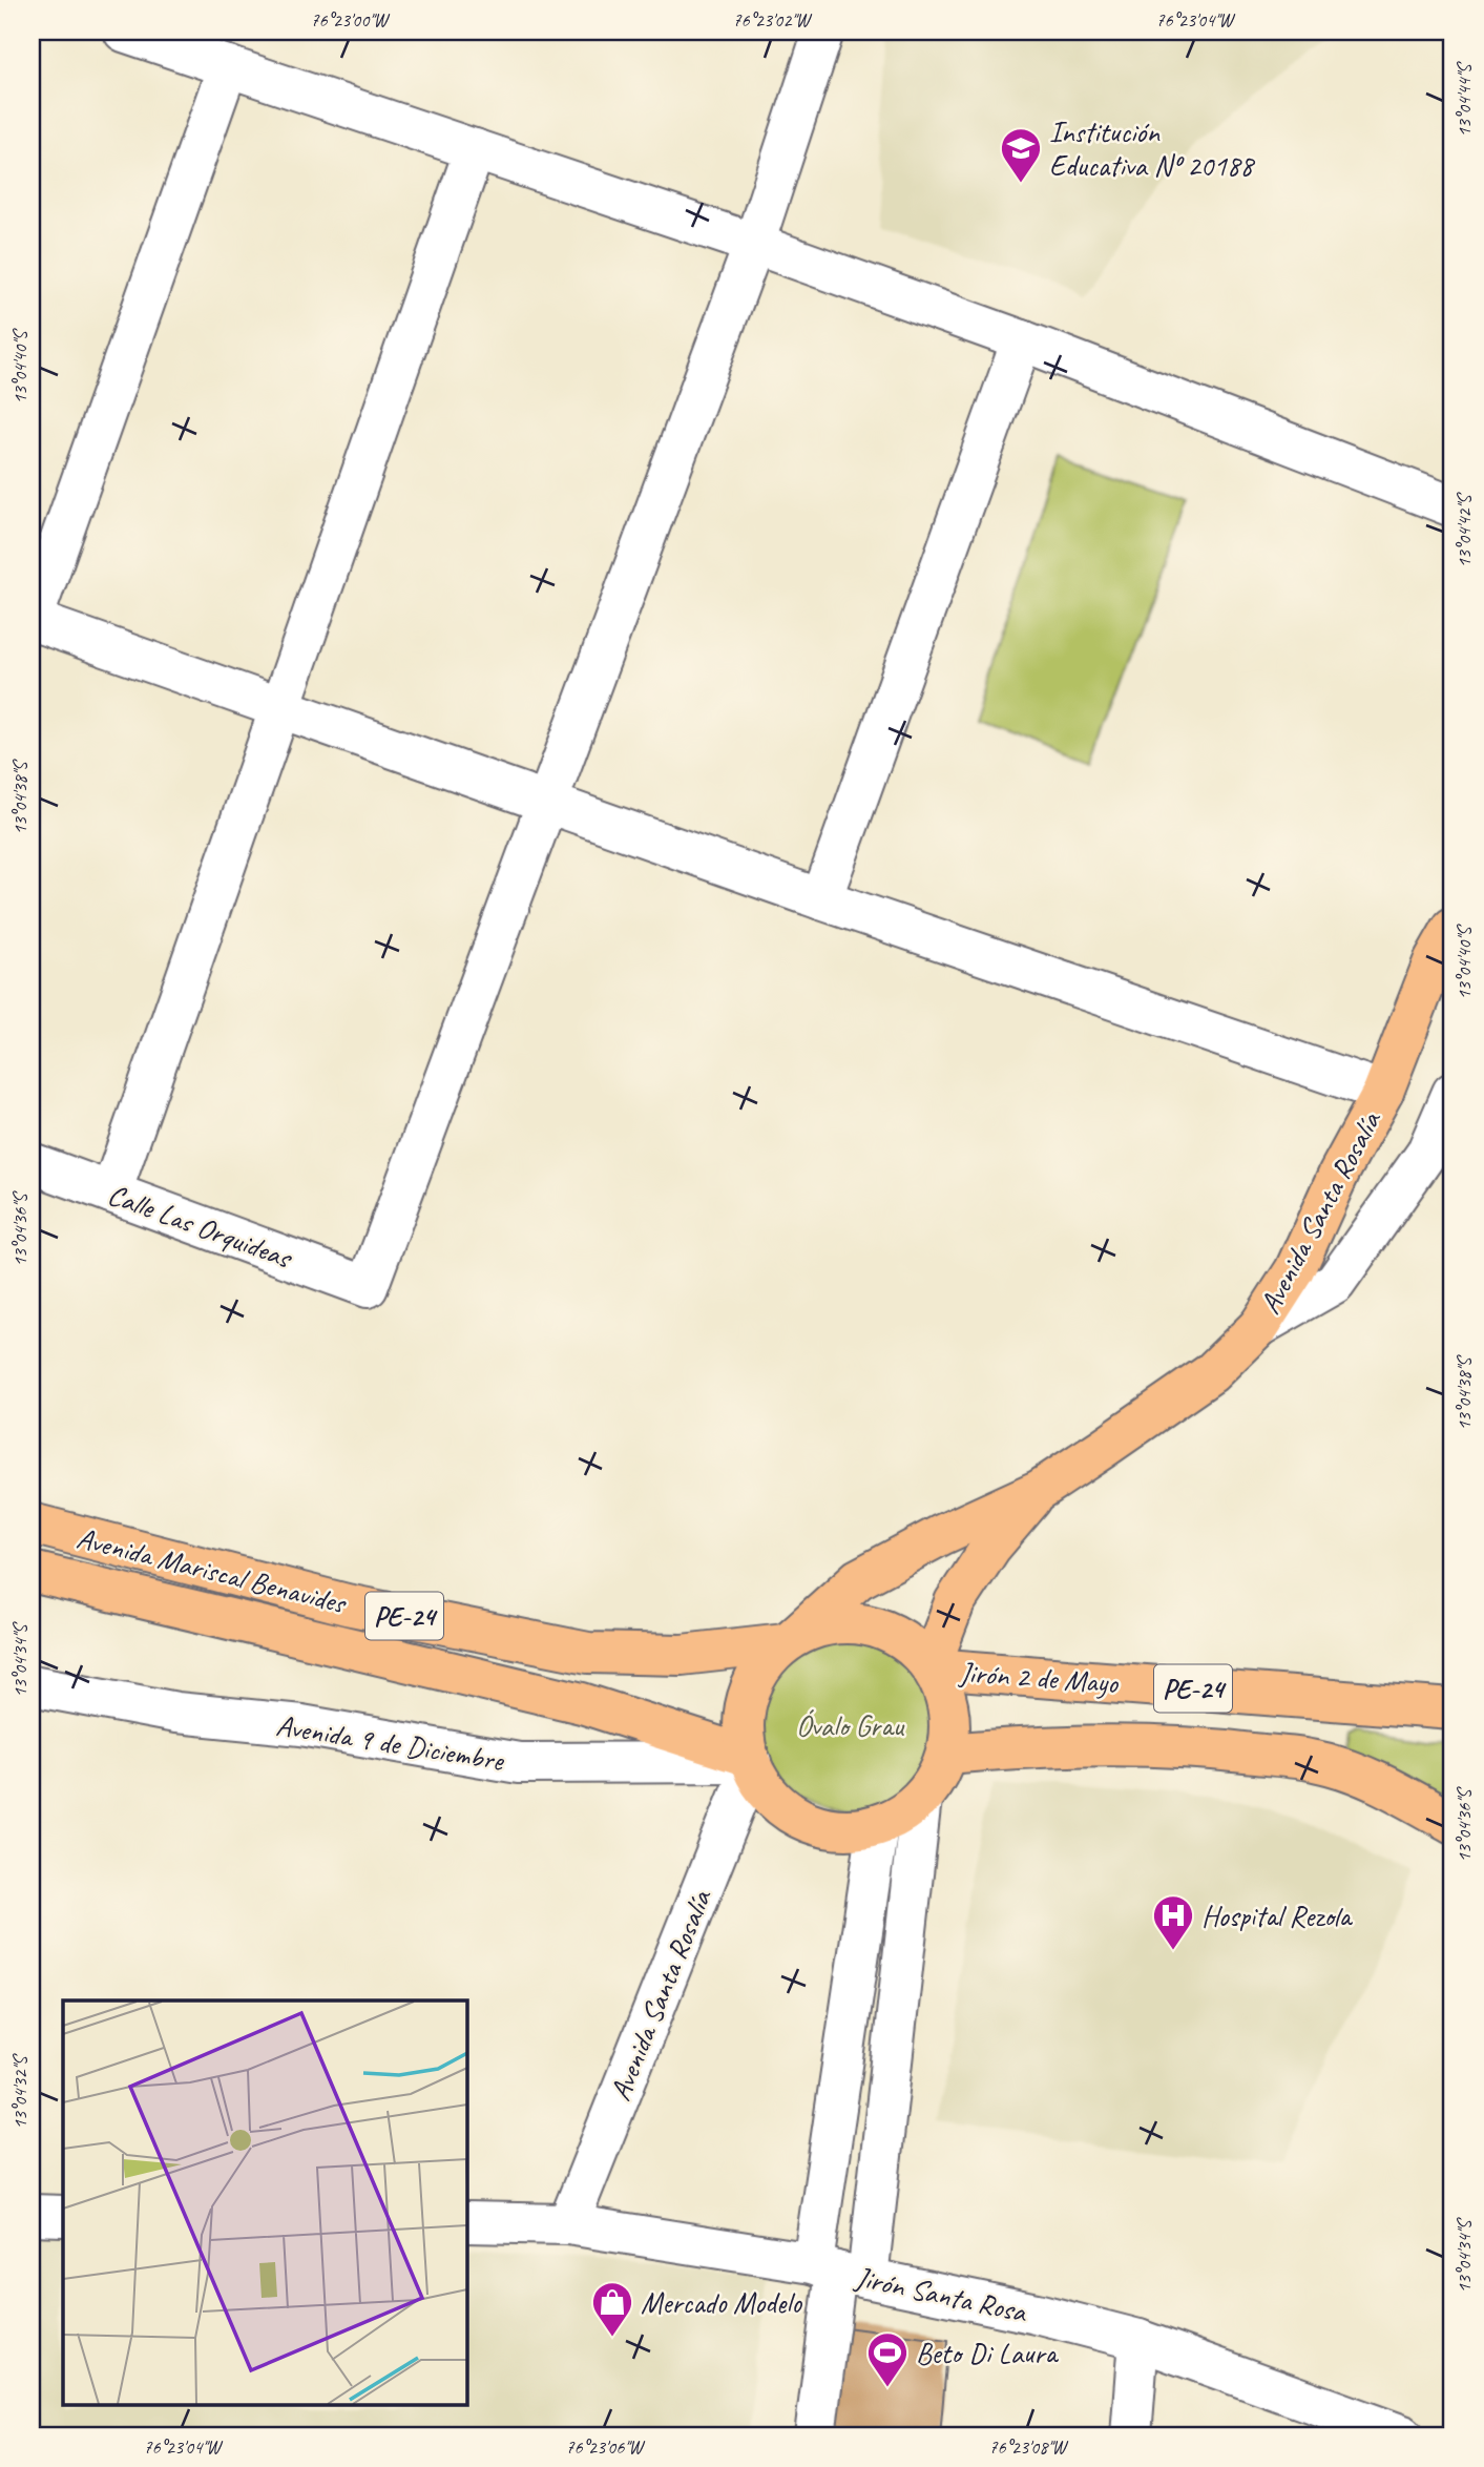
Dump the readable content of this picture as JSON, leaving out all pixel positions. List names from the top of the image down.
{
  "streets": {
    "main road": [
      "Avenida Santa Rosalía",
      "Avenida Mariscal Benavides",
      "PE-24",
      "Jirón 2 de Mayo"
    ],
    "street": ["Calle Las Orquideas", "Avenida 9 de Diciembre", "Jirón Santa Rosa"]
  },
  "crossings": [
    ["Avenida Santa Rosalía", "Avenida Mariscal Benavides"],
    ["Avenida Santa Rosalía", "PE-24"],
    ["Avenida Santa Rosalía", "Jirón 2 de Mayo"],
    ["Avenida Santa Rosalía", "Avenida 9 de Diciembre"],
    ["Avenida Santa Rosalía", "Jirón Santa Rosa"],
    ["Avenida Mariscal Benavides", "PE-24"],
    ["Avenida Mariscal Benavides", "Jirón 2 de Mayo"],
    ["Avenida Mariscal Benavides", "Avenida 9 de Diciembre"],
    ["PE-24", "Jirón 2 de Mayo"],
    ["PE-24", "Avenida 9 de Diciembre"],
    ["Jirón 2 de Mayo", "Avenida 9 de Diciembre"]
  ],
  "parks": ["Óvalo Grau"],
  "places": {
    "school or university": ["Institución Educativa Nº 20188"],
    "hospital": ["Hospital Rezola"],
    "shop": ["Mercado Modelo"],
    "sports": ["Beto Di Laura"]
  },
  "coordinates": [
    "76°23'00\"W",
    "76°23'02\"W",
    "76°23'04\"W",
    "13°04'44\"S",
    "13°04'40\"S",
    "13°04'42\"S",
    "13°04'38\"S",
    "13°04'36\"S",
    "13°04'34\"S",
    "13°04'32\"S",
    "76°23'06\"W",
    "76°23'08\"W"
  ]
}
